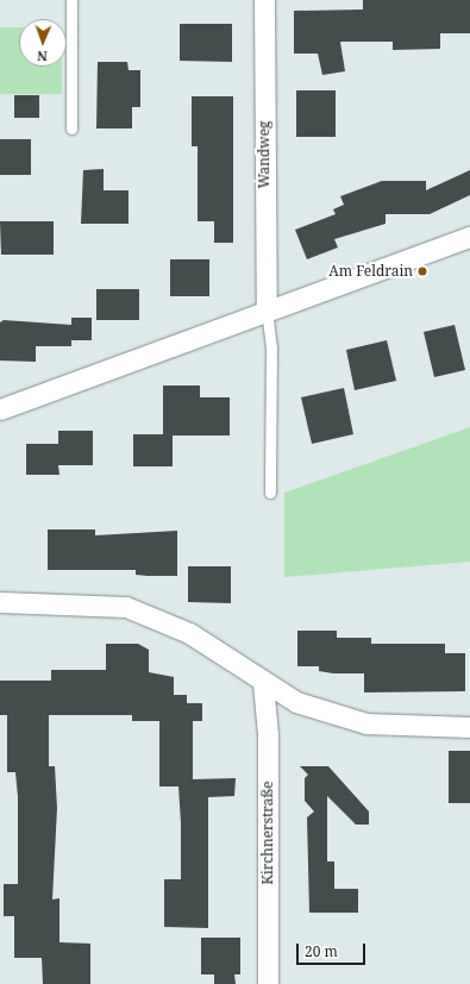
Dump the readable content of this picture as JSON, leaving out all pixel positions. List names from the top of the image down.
{
  "streets": {
    "street": ["Wandweg", "Kirchnerstraße"]
  },
  "places": ["Am Feldrain"],
  "scale_bar": "20 m",
  "north": "bottom"
}
